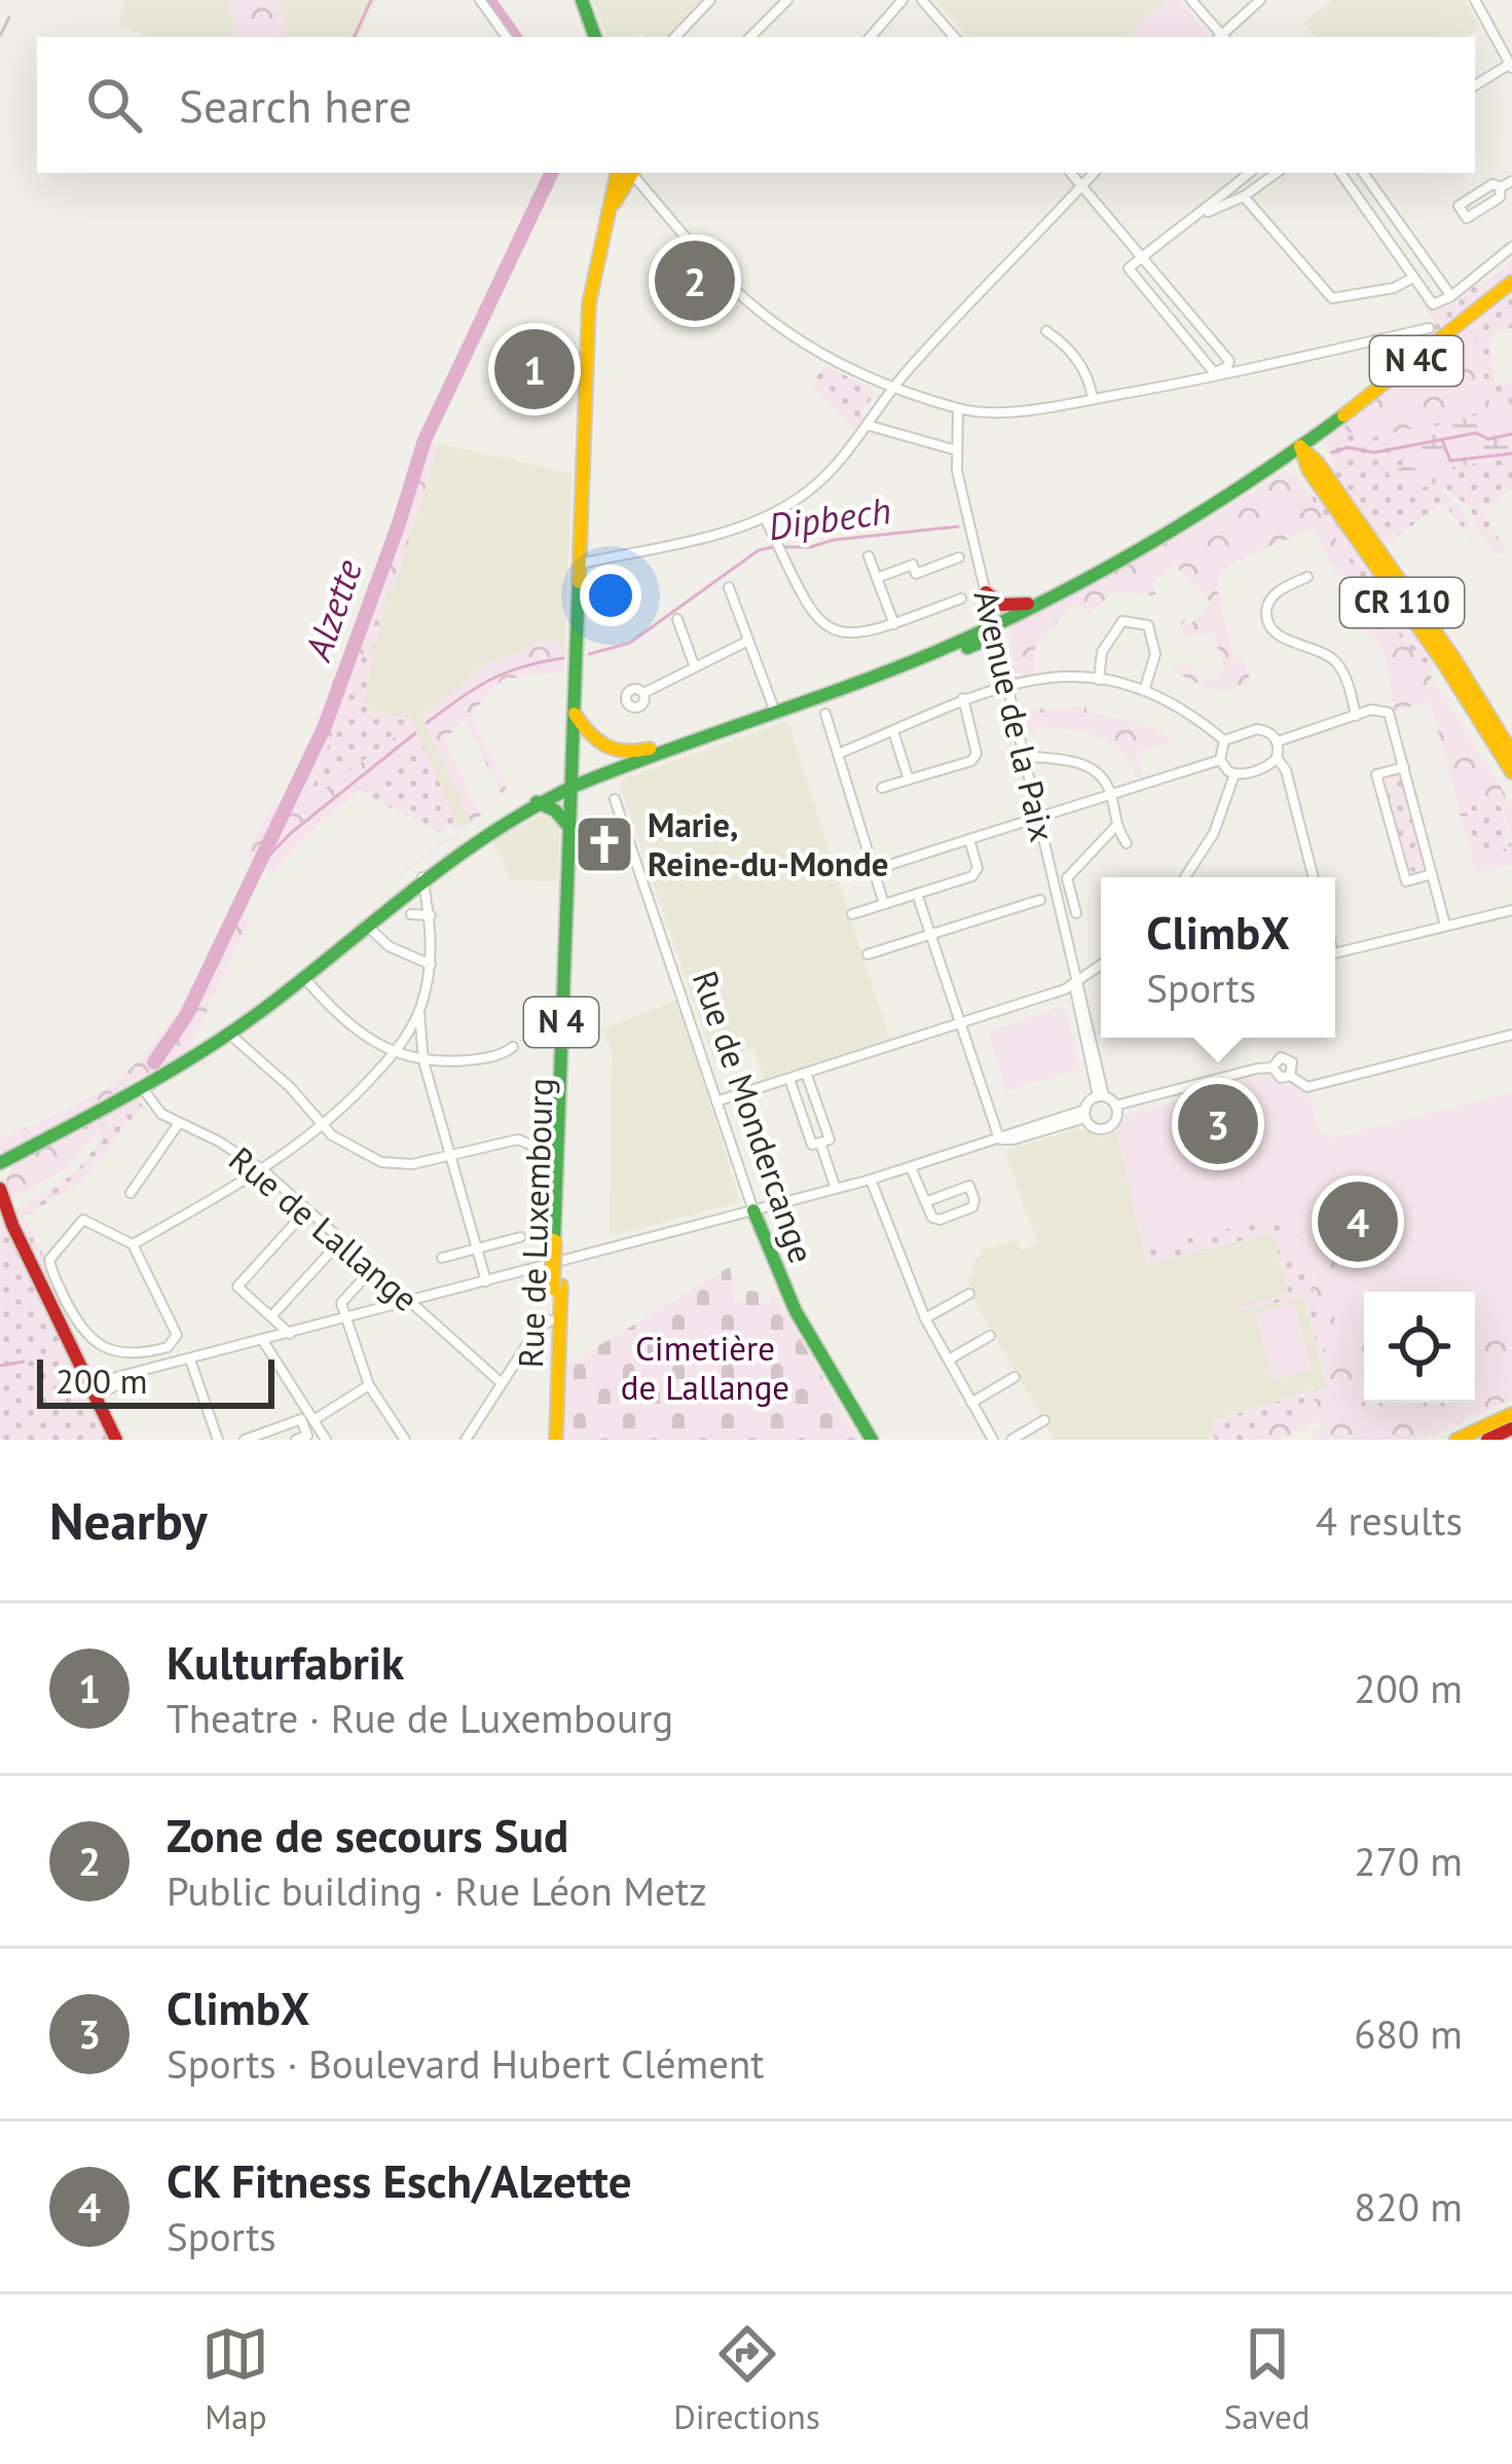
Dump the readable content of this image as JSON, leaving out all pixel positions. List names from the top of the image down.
{
  "streets": {
    "main road": [
      "N 4C",
      "CR 110",
      "N 4",
      "Rue de Mondercange",
      "Rue de Luxembourg"
    ],
    "street": ["Avenue de la Paix", "Rue de Lallange"]
  },
  "crossings": [
    ["N 4C", "CR 110"],
    ["N 4C", "Avenue de la Paix"],
    ["N 4C", "Rue de Luxembourg"]
  ],
  "water": ["Dipbech", "Alzette"],
  "parks": ["Cimetière de Lallange"],
  "places": {
    "church": ["Marie, Reine-du-Monde"]
  },
  "scale_bar": "200 m",
  "page": {
    "search": "Search here",
    "pins": [
      "2",
      "1",
      "3",
      "4"
    ],
    "popup": ["ClimbX", "Sports"],
    "scale": "200 m",
    "heading": ["Nearby", "4 results"],
    "list": [
      {
        "mark": "1",
        "name": "Kulturfabrik",
        "note": "Theatre · Rue de Luxembourg",
        "value": "200 m"
      },
      {
        "mark": "2",
        "name": "Zone de secours Sud",
        "note": "Public building · Rue Léon Metz",
        "value": "270 m"
      },
      {
        "mark": "3",
        "name": "ClimbX",
        "note": "Sports · Boulevard Hubert Clément",
        "value": "680 m"
      },
      {
        "mark": "4",
        "name": "CK Fitness Esch/Alzette",
        "note": "Sports",
        "value": "820 m"
      }
    ],
    "nav": ["Map", "Directions", "Saved"]
  }
}
